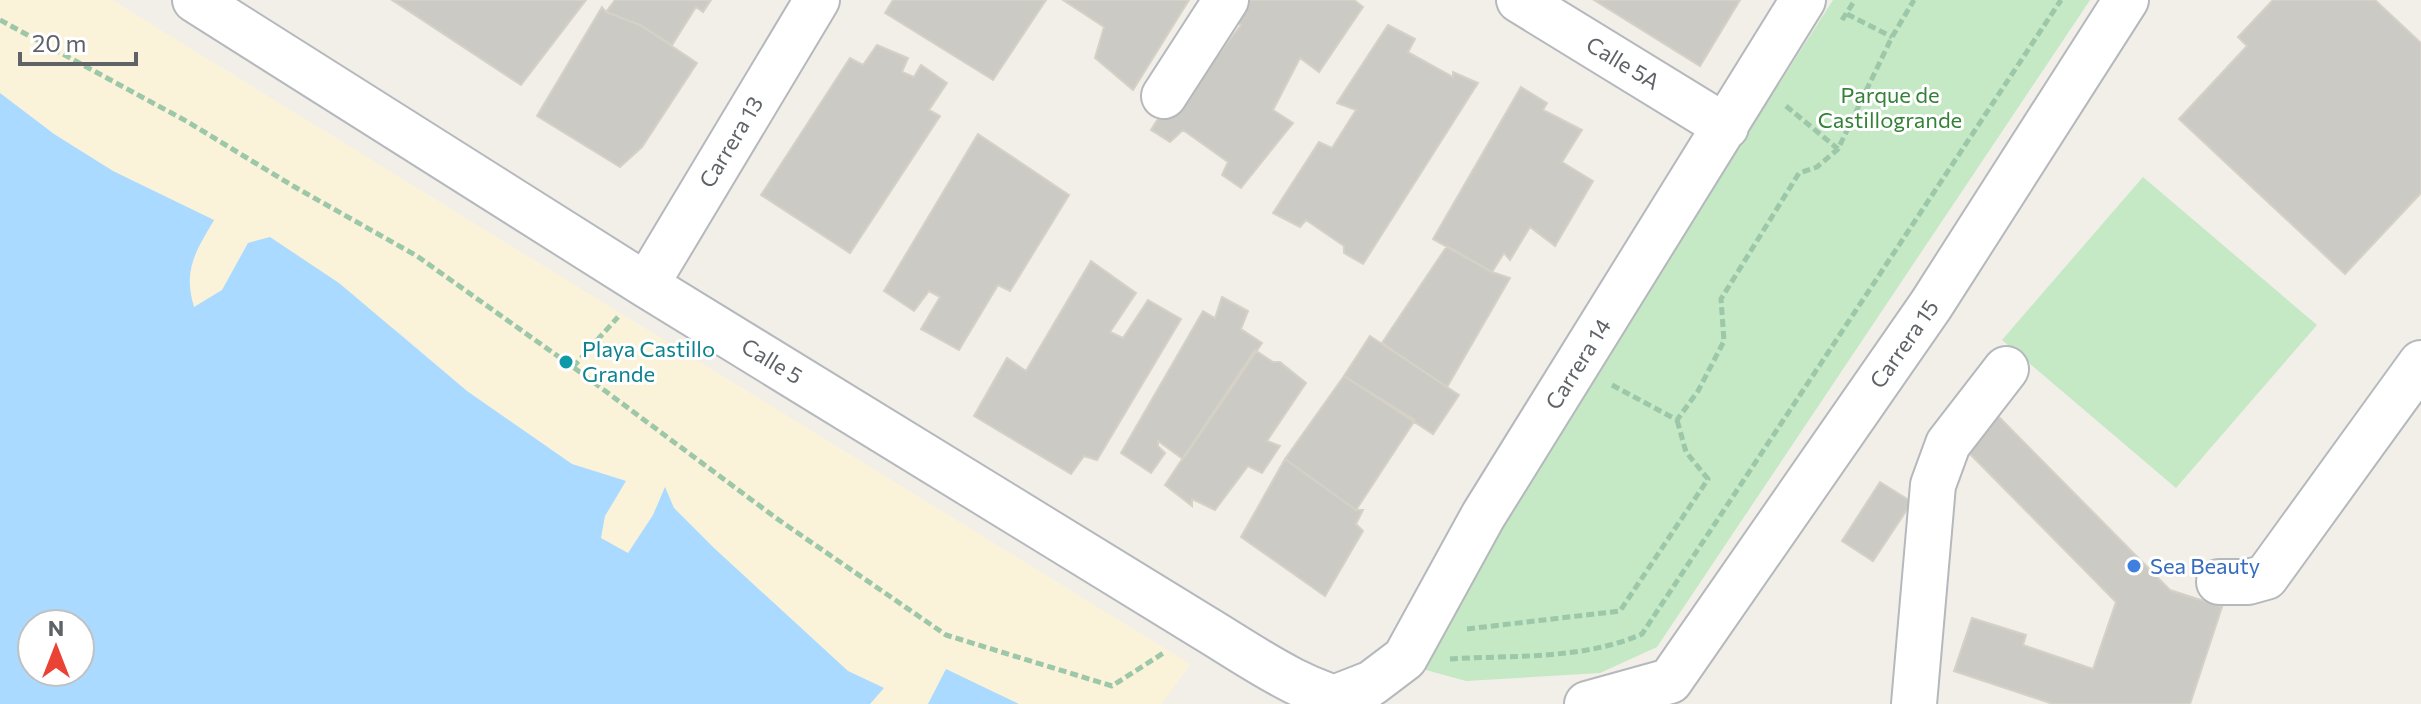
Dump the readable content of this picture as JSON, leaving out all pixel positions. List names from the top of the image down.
{
  "streets": {
    "street": [
      "Calle 5A",
      "Carrera 13",
      "Carrera 15",
      "Calle 5",
      "Carrera 14"
    ]
  },
  "crossings": [
    ["Calle 5A", "Carrera 14"],
    ["Carrera 13", "Calle 5"],
    ["Calle 5", "Carrera 14"]
  ],
  "parks": ["Parque de Castillogrande"],
  "places": ["Playa Castillo Grande", "Sea Beauty"],
  "scale_bar": "20 m",
  "north": "top"
}
